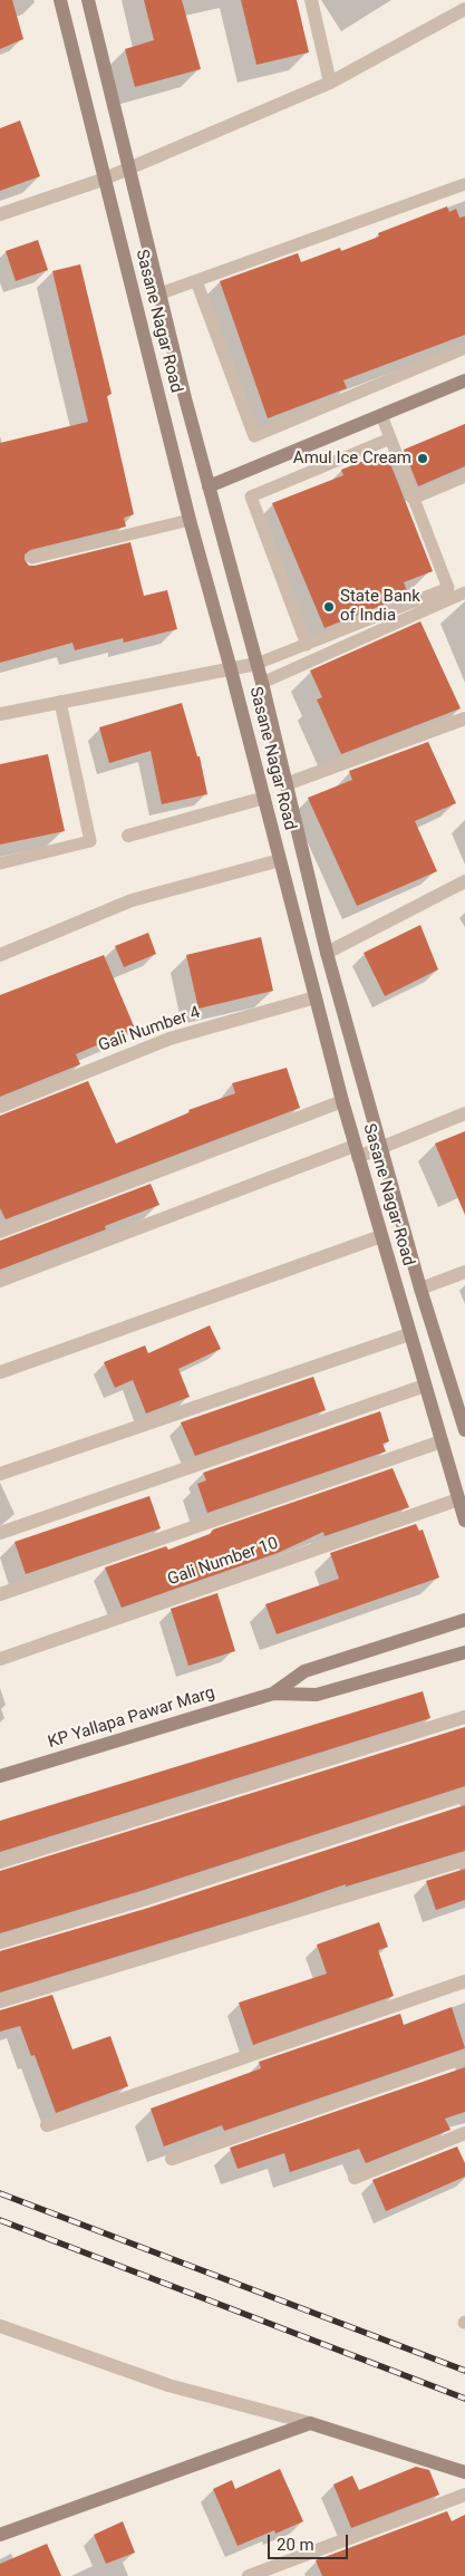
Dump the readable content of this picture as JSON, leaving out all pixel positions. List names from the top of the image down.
{
  "streets": {
    "street": [
      "Sasane Nagar Road",
      "Gali Number 4",
      "Gali Number 10",
      "KP Yallapa Pawar Marg"
    ]
  },
  "crossings": [
    ["Sasane Nagar Road", "Gali Number 4"],
    ["Sasane Nagar Road", "Gali Number 10"]
  ],
  "places": ["Amul Ice Cream", "State Bank of India"],
  "scale_bar": "20 m"
}
